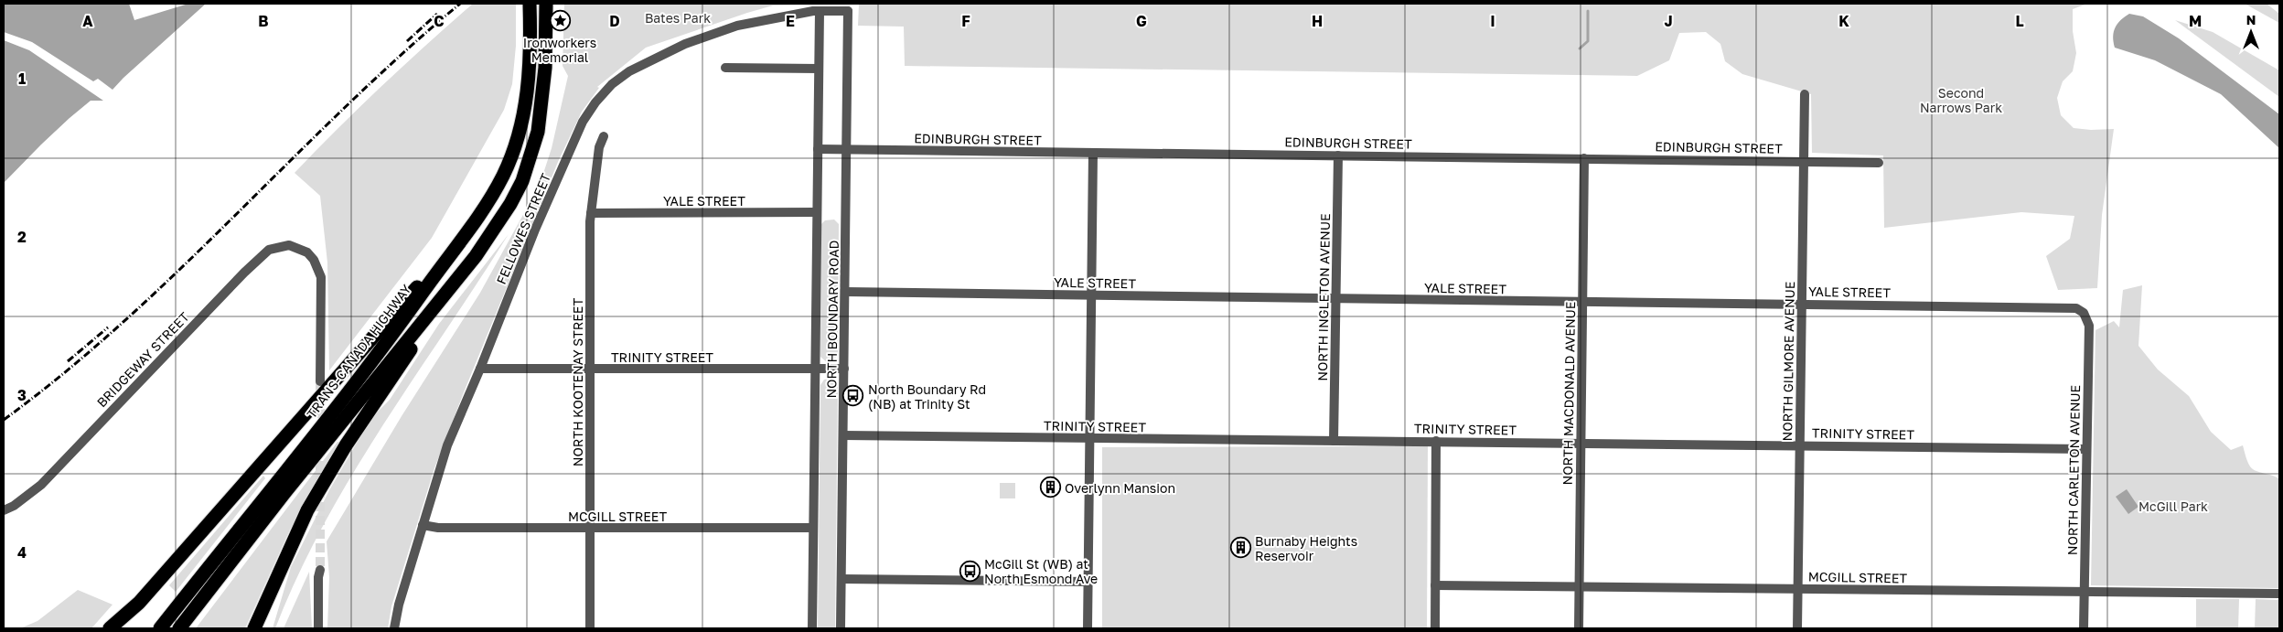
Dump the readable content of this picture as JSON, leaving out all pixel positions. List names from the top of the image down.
{
  "streets": {
    "highway": ["TRANS-CANADA HIGHWAY"],
    "street": [
      "EDINBURGH STREET",
      "YALE STREET",
      "FELLOWES STREET",
      "NORTH INGLETON AVENUE",
      "NORTH BOUNDARY ROAD",
      "TRINITY STREET",
      "BRIDGEWAY STREET",
      "NORTH GILMORE AVENUE",
      "NORTH KOOTENAY STREET",
      "NORTH MACDONALD AVENUE",
      "NORTH CARLETON AVENUE",
      "MCGILL STREET"
    ]
  },
  "crossings": [
    ["EDINBURGH STREET", "NORTH INGLETON AVENUE"],
    ["EDINBURGH STREET", "NORTH BOUNDARY ROAD"],
    ["EDINBURGH STREET", "NORTH GILMORE AVENUE"],
    ["EDINBURGH STREET", "NORTH MACDONALD AVENUE"],
    ["YALE STREET", "NORTH INGLETON AVENUE"],
    ["YALE STREET", "NORTH BOUNDARY ROAD"],
    ["YALE STREET", "NORTH GILMORE AVENUE"],
    ["YALE STREET", "NORTH KOOTENAY STREET"],
    ["YALE STREET", "NORTH MACDONALD AVENUE"],
    ["YALE STREET", "NORTH CARLETON AVENUE"],
    ["FELLOWES STREET", "NORTH BOUNDARY ROAD"],
    ["FELLOWES STREET", "TRINITY STREET"],
    ["FELLOWES STREET", "MCGILL STREET"],
    ["NORTH INGLETON AVENUE", "TRINITY STREET"],
    ["NORTH BOUNDARY ROAD", "TRINITY STREET"],
    ["NORTH BOUNDARY ROAD", "MCGILL STREET"],
    ["TRINITY STREET", "NORTH GILMORE AVENUE"],
    ["TRINITY STREET", "NORTH KOOTENAY STREET"],
    ["TRINITY STREET", "NORTH MACDONALD AVENUE"],
    ["TRINITY STREET", "NORTH CARLETON AVENUE"],
    ["NORTH GILMORE AVENUE", "MCGILL STREET"],
    ["NORTH KOOTENAY STREET", "MCGILL STREET"],
    ["NORTH MACDONALD AVENUE", "MCGILL STREET"],
    ["NORTH CARLETON AVENUE", "MCGILL STREET"]
  ],
  "parks": ["Bates Park", "Second Narrows Park", "McGill Park"],
  "places": {
    "place": ["Ironworkers Memorial"],
    "bus stop": ["North Boundary Rd (NB) at Trinity St", "McGill St (WB) at North Esmond Ave"],
    "building": ["Overlynn Mansion", "Burnaby Heights Reservoir"]
  },
  "north": "top",
  "grid": {
    "columns": [
      "A",
      "B",
      "C",
      "D",
      "E",
      "F",
      "G",
      "H",
      "I",
      "J",
      "K",
      "L",
      "M"
    ],
    "rows": [
      "1",
      "2",
      "3",
      "4"
    ]
  }
}
